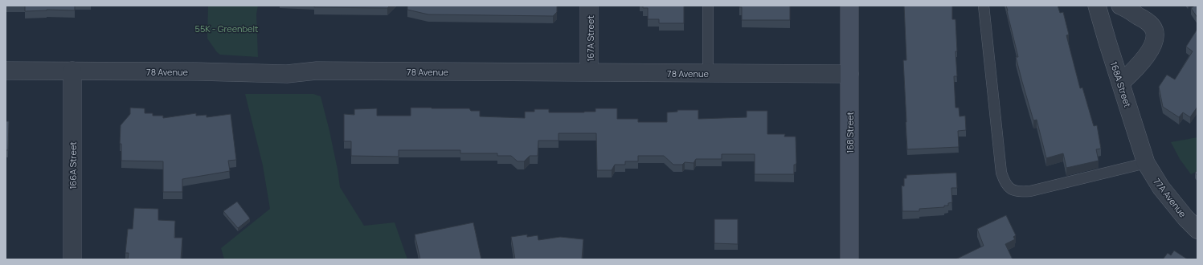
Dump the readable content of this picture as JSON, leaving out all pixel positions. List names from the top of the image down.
{
  "streets": {
    "main road": ["168 Street"],
    "street": [
      "167A Street",
      "78 Avenue",
      "168A Street",
      "166A Street",
      "77A Avenue"
    ]
  },
  "crossings": [
    ["167A Street", "78 Avenue"],
    ["78 Avenue", "168 Street"],
    ["78 Avenue", "166A Street"],
    ["168A Street", "77A Avenue"]
  ],
  "parks": ["55K - Greenbelt"]
}
